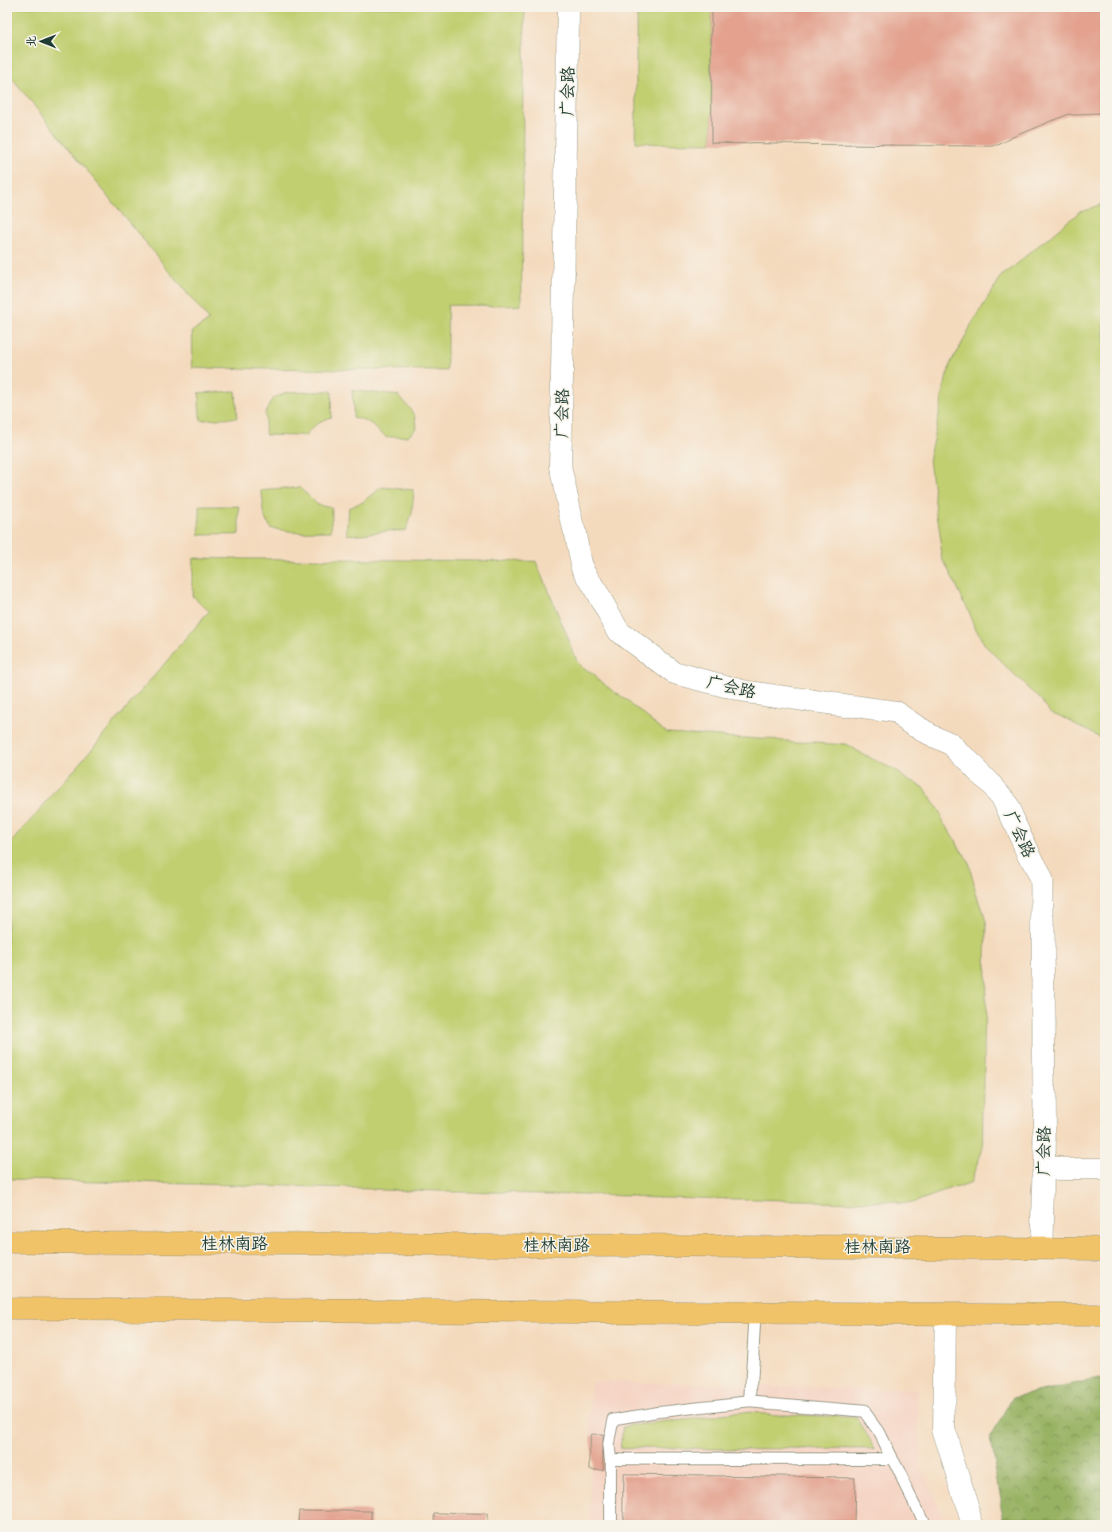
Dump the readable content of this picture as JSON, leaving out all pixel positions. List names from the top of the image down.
{
  "streets": {
    "main road": ["桂林南路"],
    "street": ["广会路"]
  },
  "crossings": [
    ["广会路", "桂林南路"]
  ],
  "north": "left"
}
